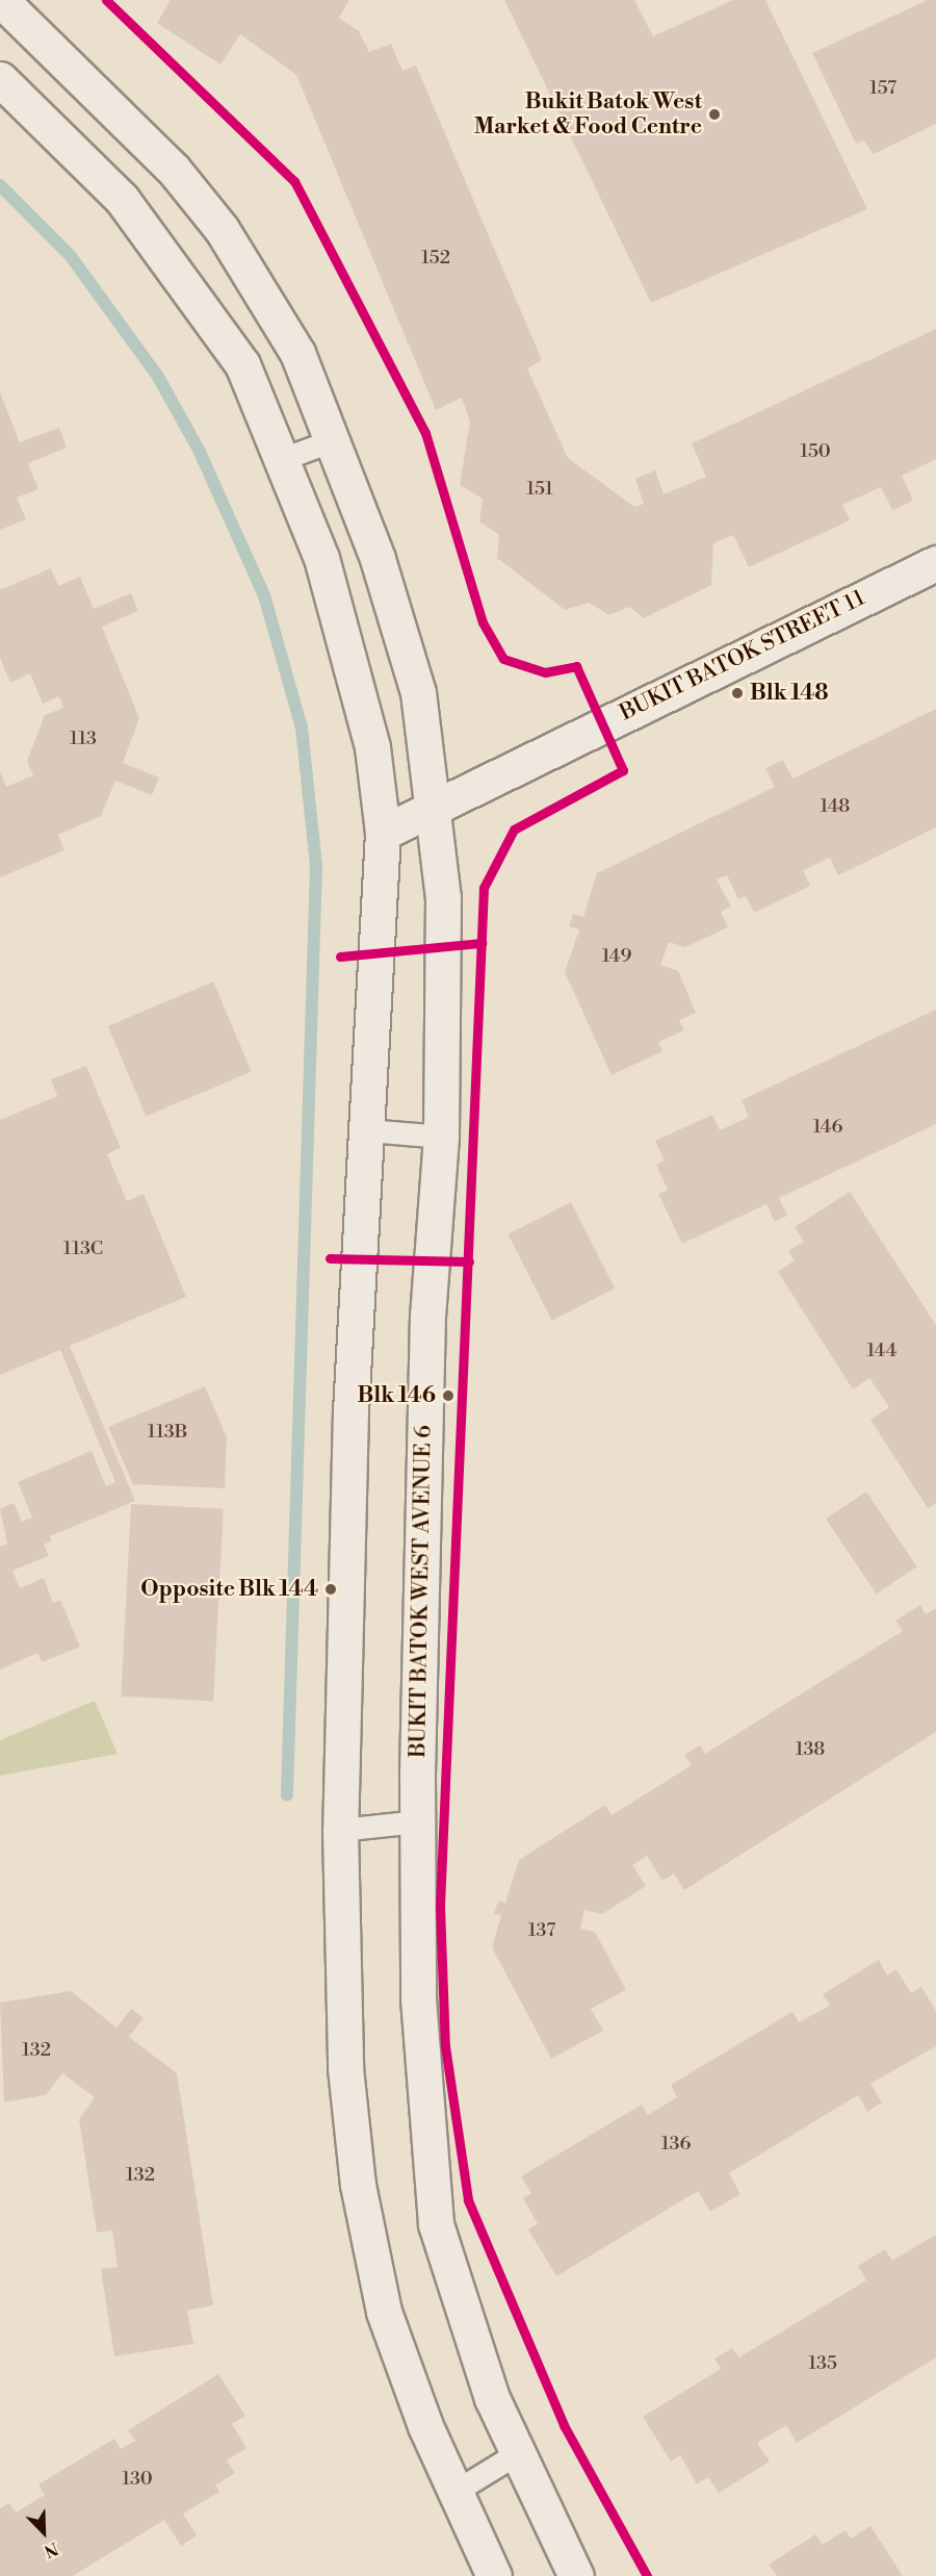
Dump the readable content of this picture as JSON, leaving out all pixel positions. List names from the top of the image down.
{
  "streets": {
    "main road": ["BUKIT BATOK STREET 11", "BUKIT BATOK WEST AVENUE 6"]
  },
  "crossings": [
    ["BUKIT BATOK STREET 11", "BUKIT BATOK WEST AVENUE 6"]
  ],
  "places": [
    "Bukit Batok West Market & Food Centre",
    "Blk 148",
    "Blk 146",
    "Opposite Blk 144"
  ],
  "house_numbers": [
    "157",
    "152",
    "150",
    "151",
    "113",
    "148",
    "149",
    "146",
    "113C",
    "144",
    "113B",
    "138",
    "137",
    "132",
    "136",
    "132",
    "135",
    "130"
  ],
  "north": "bottom right"
}
